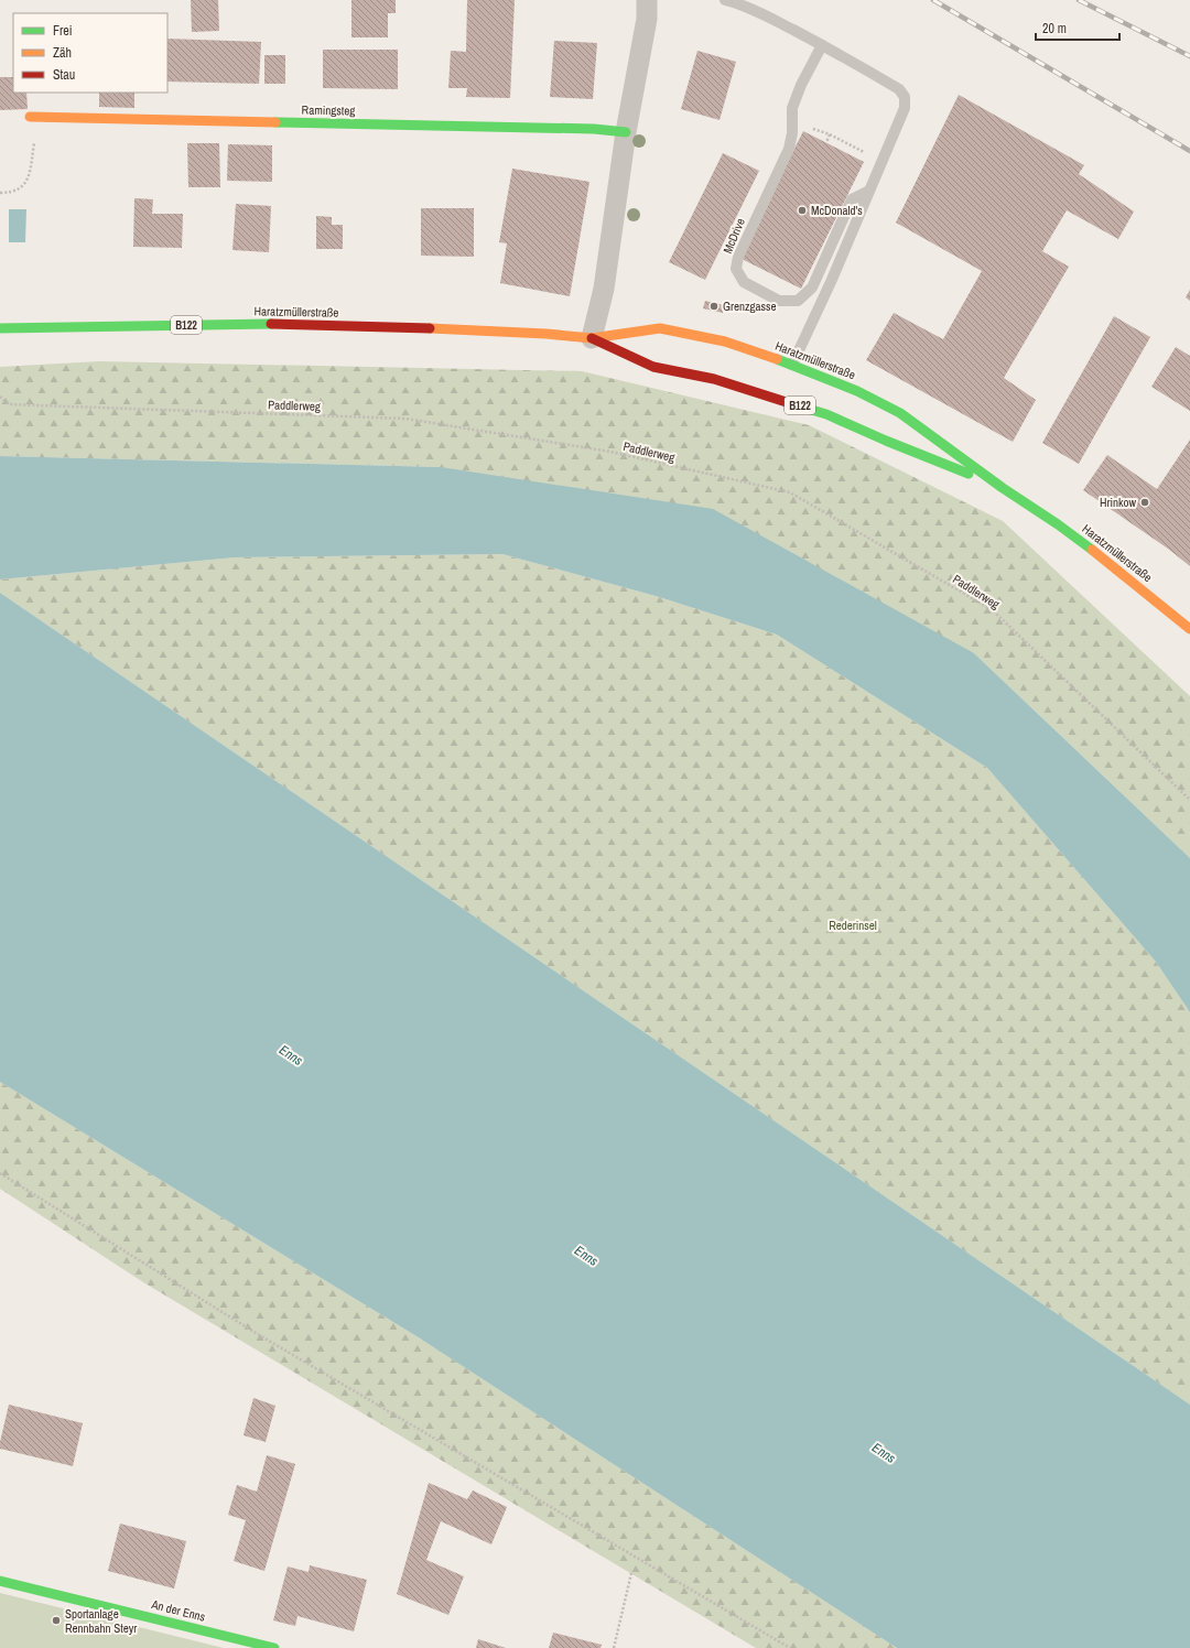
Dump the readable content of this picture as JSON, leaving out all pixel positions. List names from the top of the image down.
{
  "streets": {
    "main road": [
      "Ramingsteg",
      "Haratzmüllerstraße",
      "B122",
      "An der Enns"
    ],
    "lane": ["McDrive"],
    "path": ["Paddlerweg"]
  },
  "water": ["Enns"],
  "parks": ["Rederinsel"],
  "places": [
    "McDonald's",
    "Grenzgasse",
    "Hrinkow",
    "Sportanlage Rennbahn Steyr"
  ],
  "legend": ["Frei", "Zäh", "Stau"],
  "scale_bar": "20 m"
}
